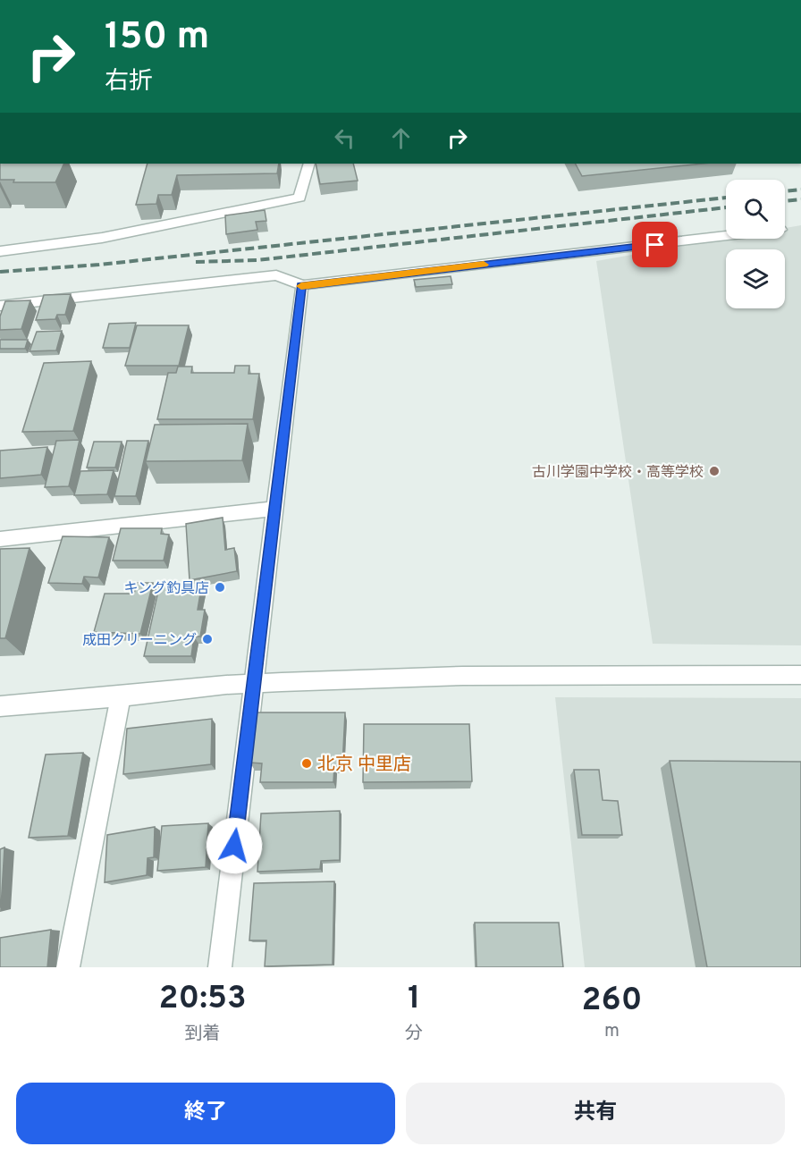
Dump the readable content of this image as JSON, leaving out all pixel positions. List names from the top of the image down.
{
  "places": [
    "古川学園中学校・高等学校",
    "キング釣具店",
    "成田クリーニング",
    "北京 中里店"
  ],
  "page": {
    "turn": ["150 m", "右折"],
    "eta": [
      "20:53",
      "到着",
      "1",
      "分",
      "260",
      "m"
    ],
    "buttons": ["終了", "共有"]
  }
}
